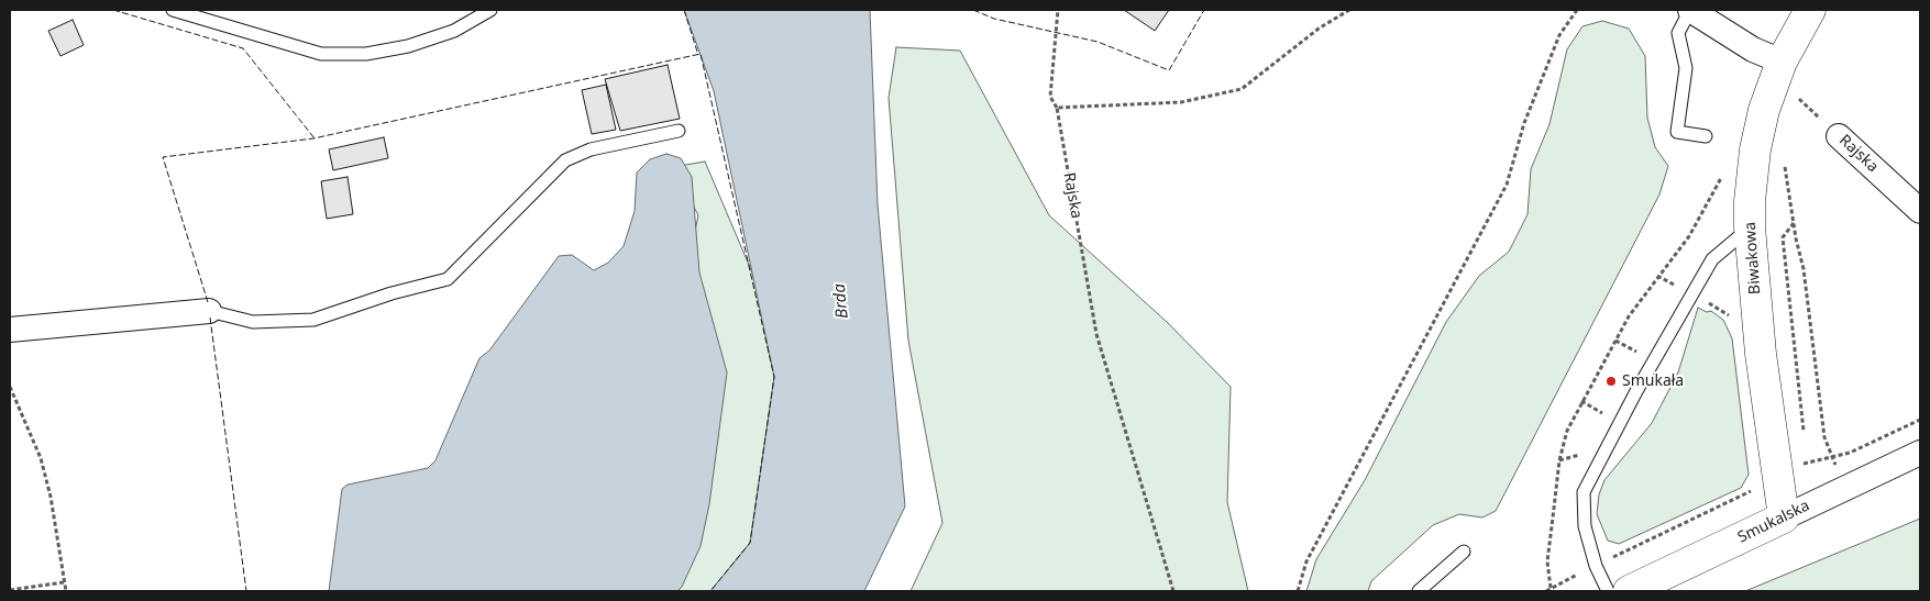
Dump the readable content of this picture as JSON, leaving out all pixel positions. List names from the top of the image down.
{
  "streets": {
    "street": ["Rajska", "Biwakowa", "Smukalska"]
  },
  "crossings": [
    ["Biwakowa", "Smukalska"]
  ],
  "water": ["Brda"],
  "places": ["Smukała"]
}
